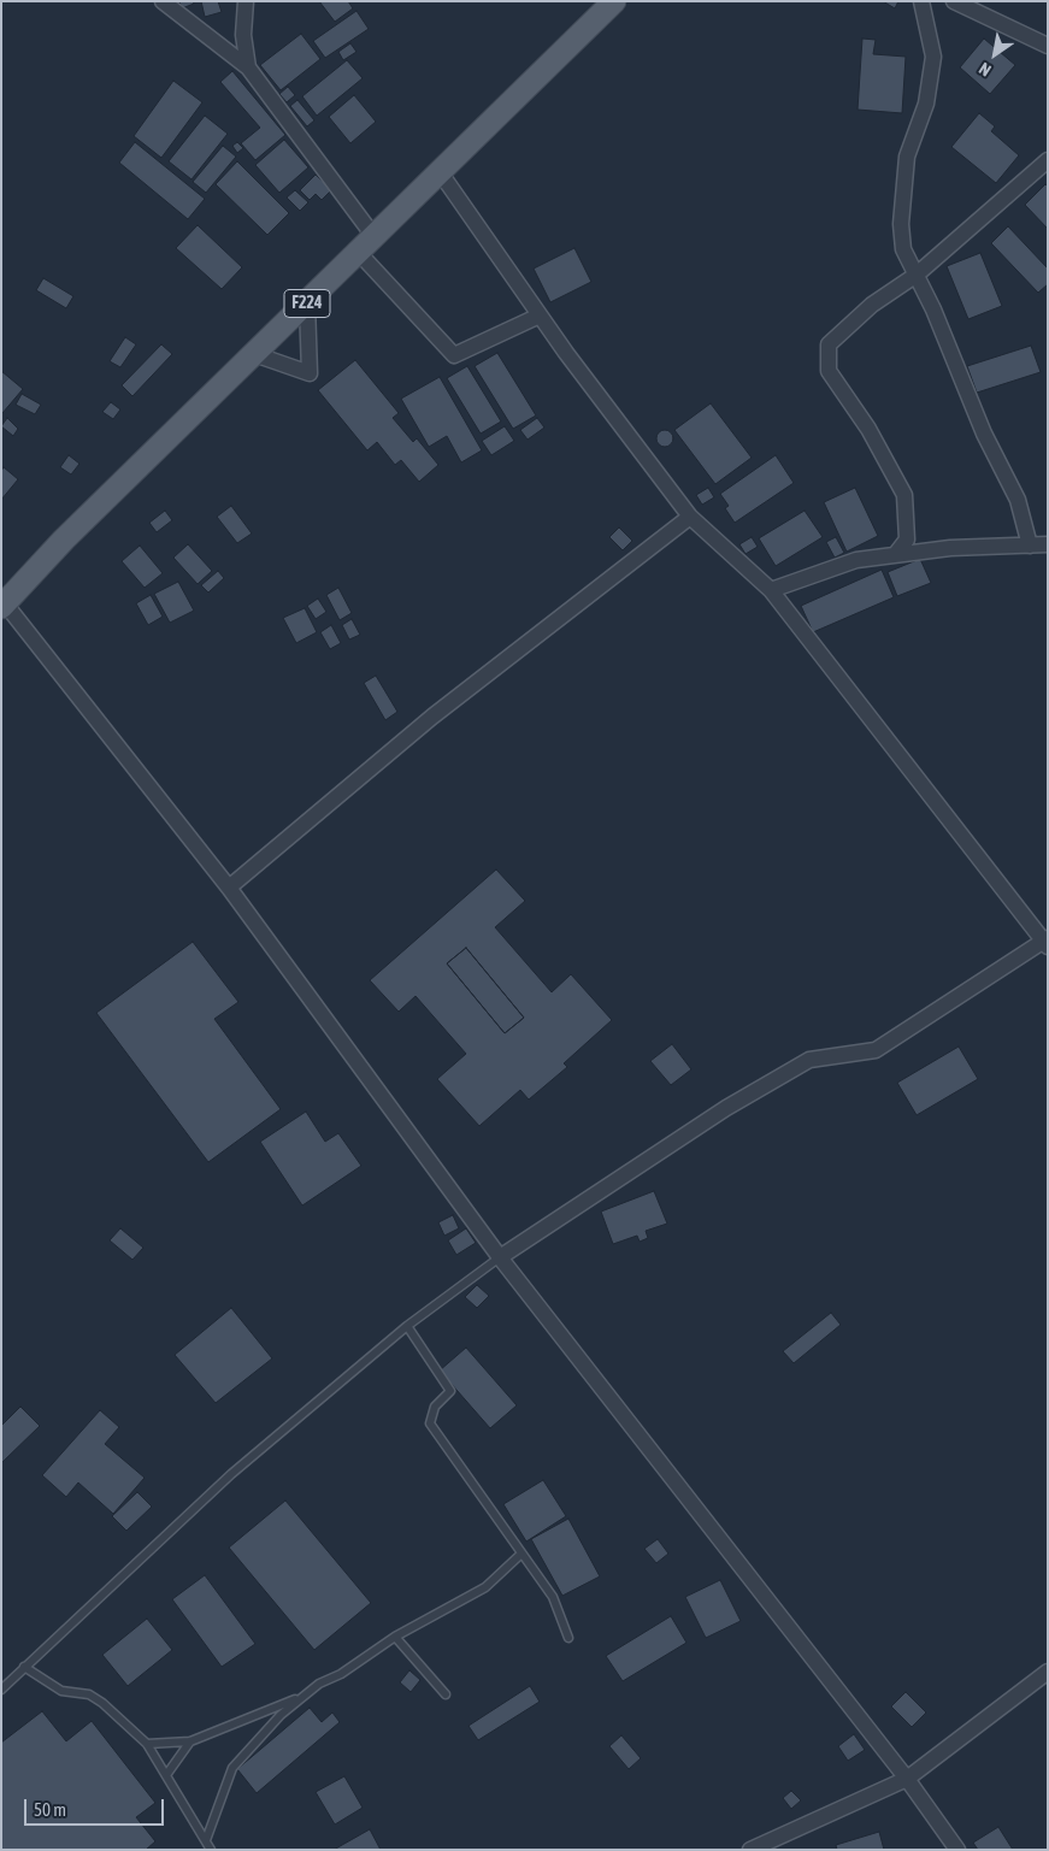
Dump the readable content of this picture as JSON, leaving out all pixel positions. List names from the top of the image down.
{
  "streets": {
    "main road": ["F224"]
  },
  "scale_bar": "50 m",
  "north": "bottom left"
}
